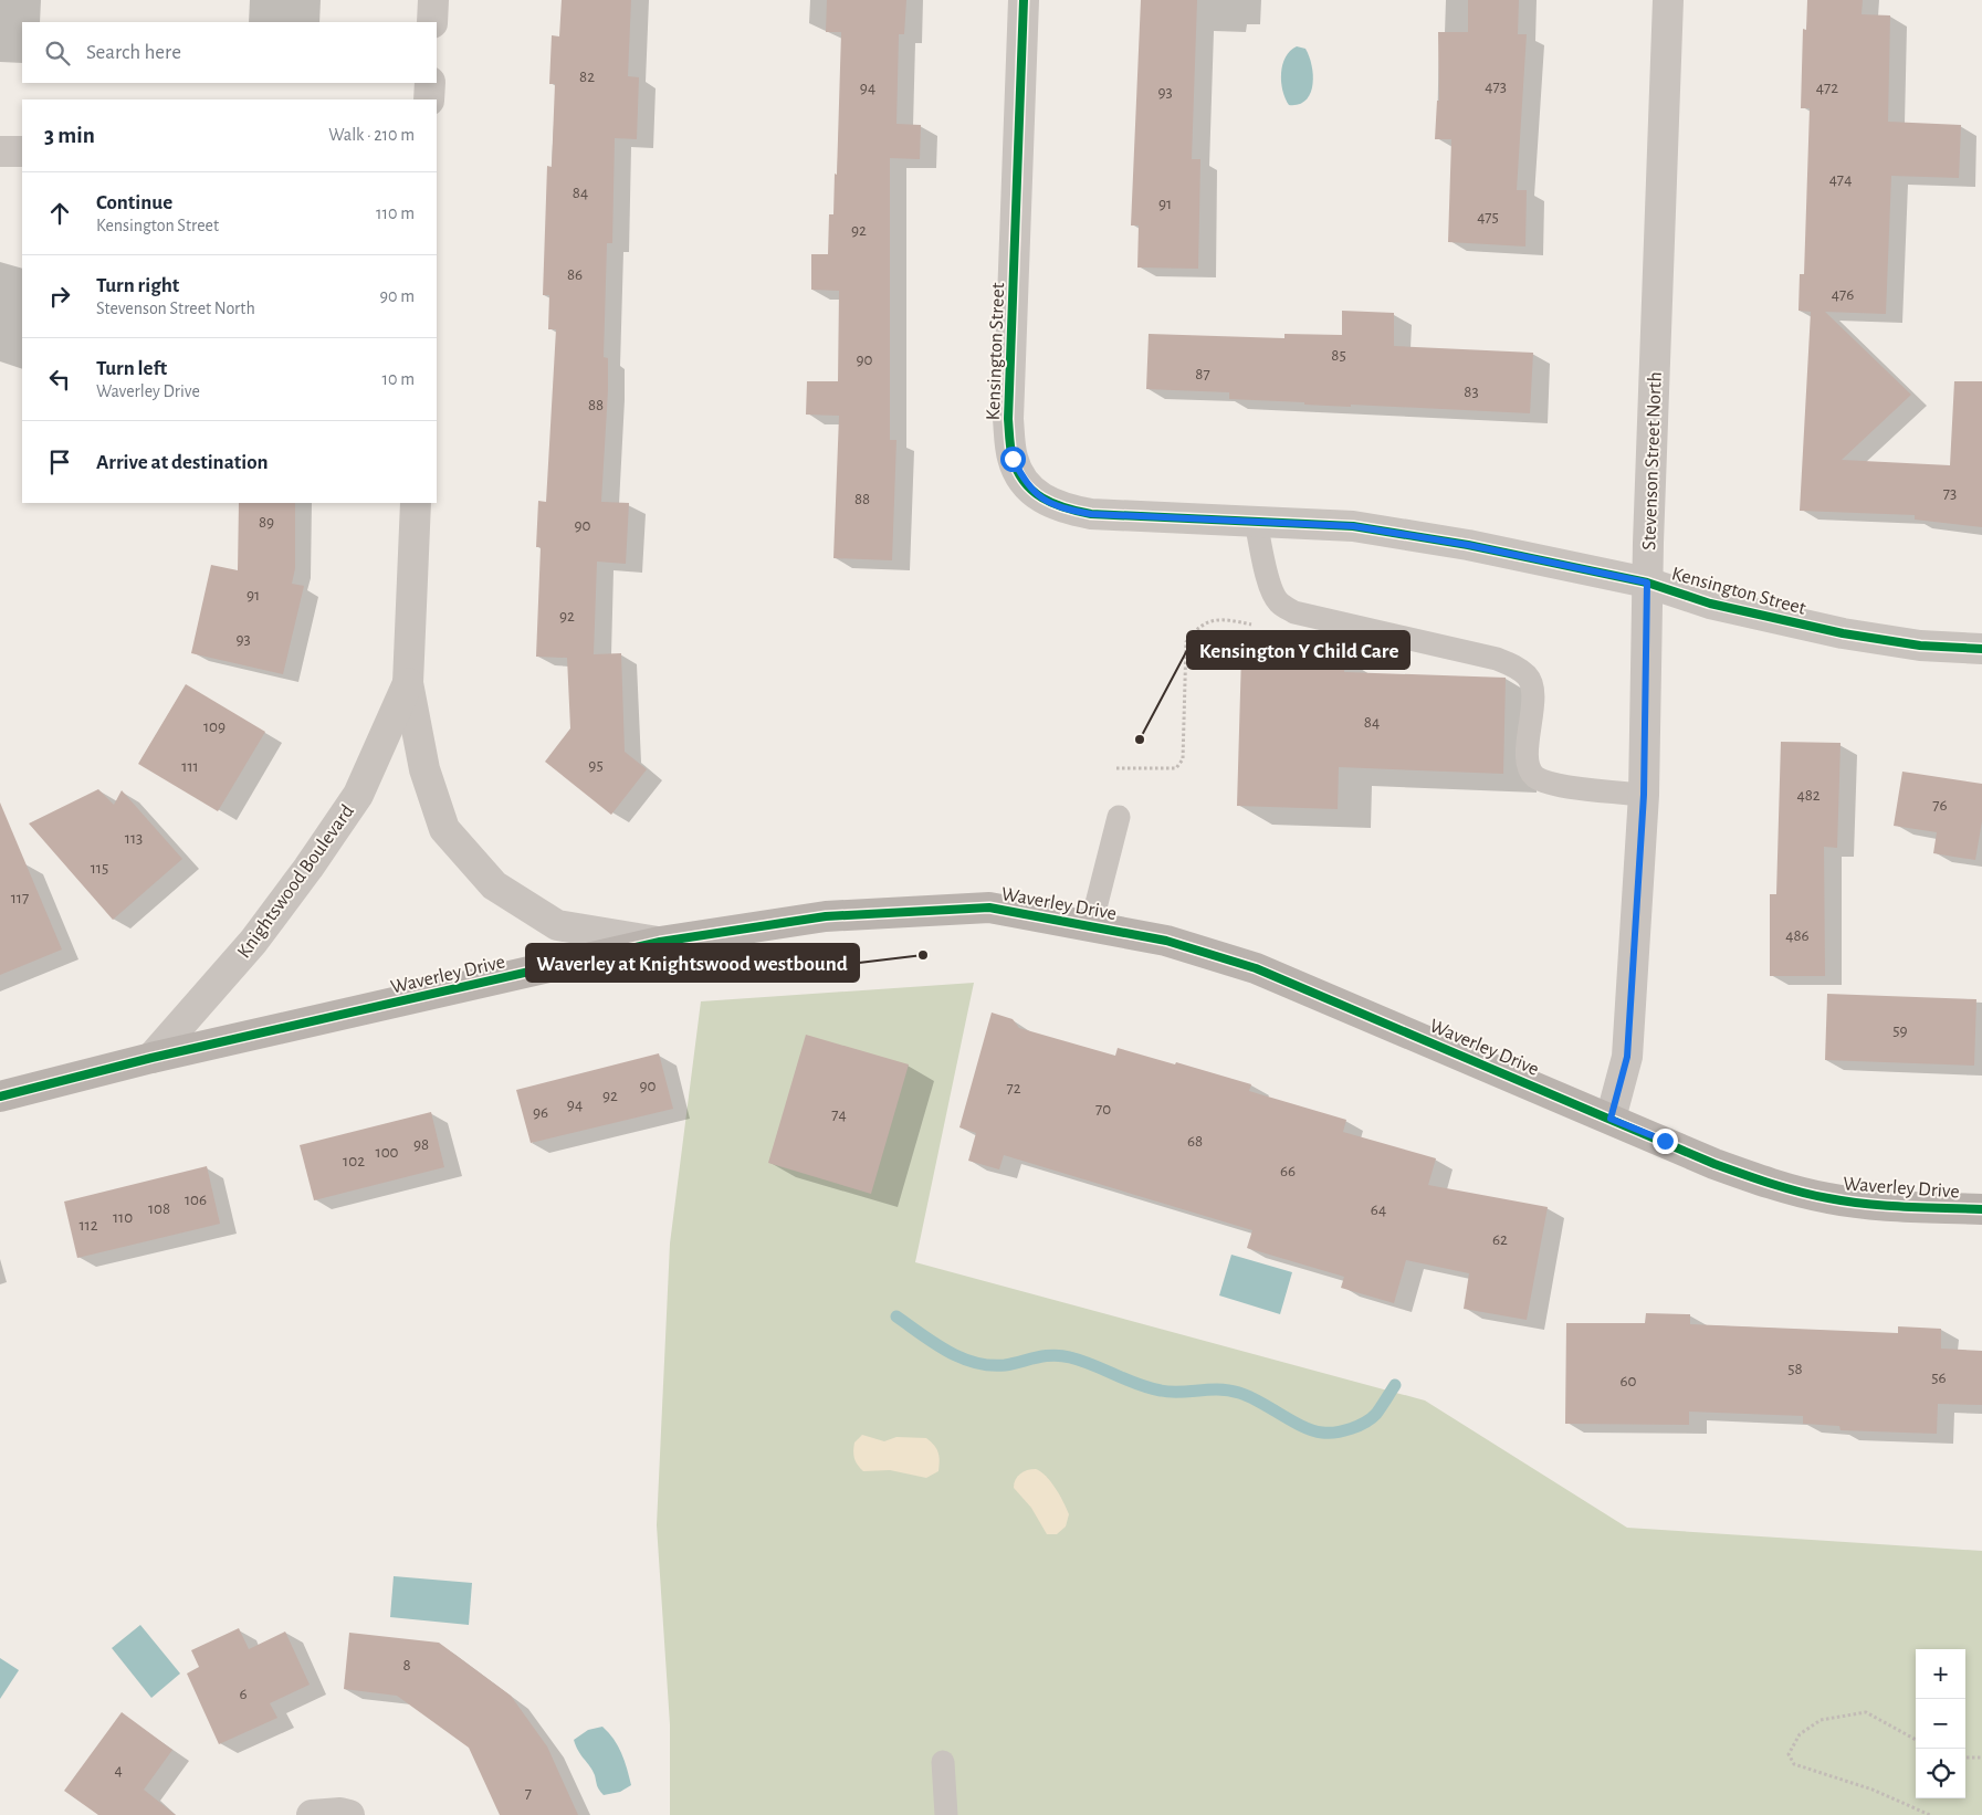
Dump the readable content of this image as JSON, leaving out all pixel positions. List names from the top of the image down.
{
  "streets": {
    "street": [
      "Kensington Street",
      "Stevenson Street North",
      "Knightswood Boulevard",
      "Waverley Drive"
    ]
  },
  "crossings": [
    ["Kensington Street", "Stevenson Street North"],
    ["Stevenson Street North", "Waverley Drive"],
    ["Knightswood Boulevard", "Waverley Drive"]
  ],
  "places": ["Kensington Y Child Care", "Waverley at Knightswood westbound"],
  "house_numbers": [
    "82",
    "473",
    "94",
    "472",
    "93",
    "474",
    "84",
    "91",
    "475",
    "92",
    "86",
    "476",
    "85",
    "90",
    "87",
    "83",
    "88",
    "73",
    "88",
    "89",
    "90",
    "91",
    "92",
    "93",
    "84",
    "109",
    "95",
    "111",
    "482",
    "76",
    "113",
    "115",
    "117",
    "486",
    "59",
    "90",
    "72",
    "92",
    "94",
    "70",
    "96",
    "74",
    "68",
    "98",
    "100",
    "102",
    "66",
    "106",
    "108",
    "64",
    "110",
    "112",
    "62",
    "58",
    "56",
    "60",
    "8",
    "6",
    "4",
    "7"
  ],
  "page": {
    "search": "Search here",
    "heading": ["3 min", "Walk · 210 m"],
    "list": [
      ["Continue", "Kensington Street", "110 m"],
      ["Turn right", "Stevenson Street North", "90 m"],
      ["Turn left", "Waverley Drive", "10 m"],
      "Arrive at destination"
    ],
    "map_buttons": ["+", "−"]
  }
}
